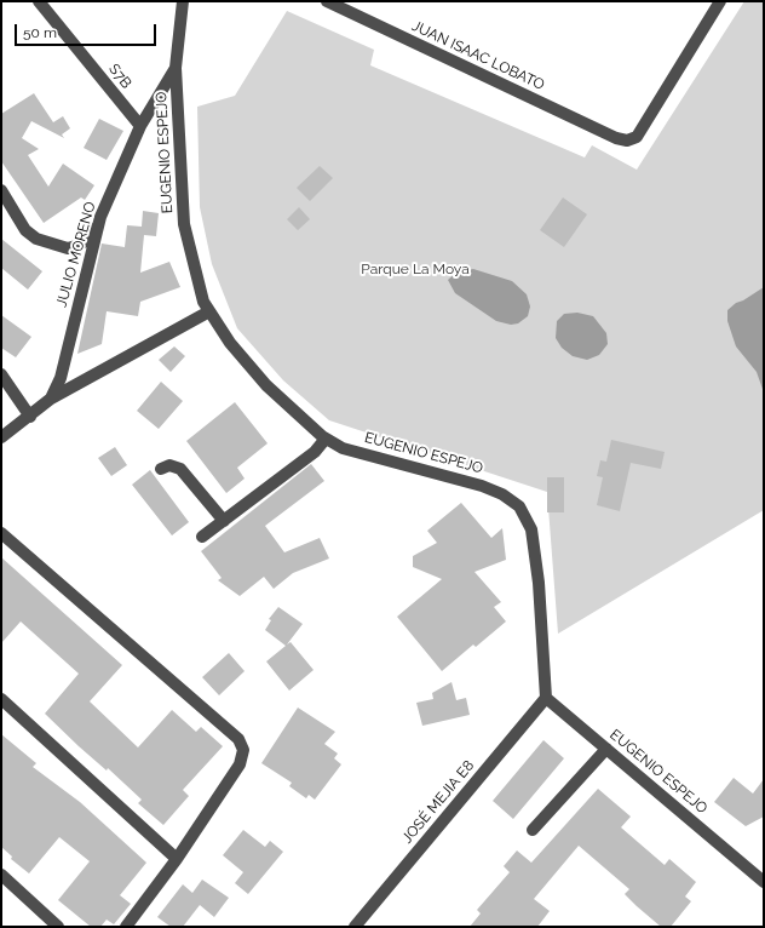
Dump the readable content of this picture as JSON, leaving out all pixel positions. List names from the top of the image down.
{
  "streets": {
    "street": [
      "JUAN ISAAC LOBATO",
      "S7B",
      "EUGENIO ESPEJO",
      "JULIO MORENO",
      "JOSÉ MEJIA E8"
    ]
  },
  "crossings": [
    ["S7B", "JULIO MORENO"],
    ["EUGENIO ESPEJO", "JULIO MORENO"],
    ["EUGENIO ESPEJO", "JOSÉ MEJIA E8"]
  ],
  "parks": ["Parque La Moya"],
  "scale_bar": "50 m"
}
